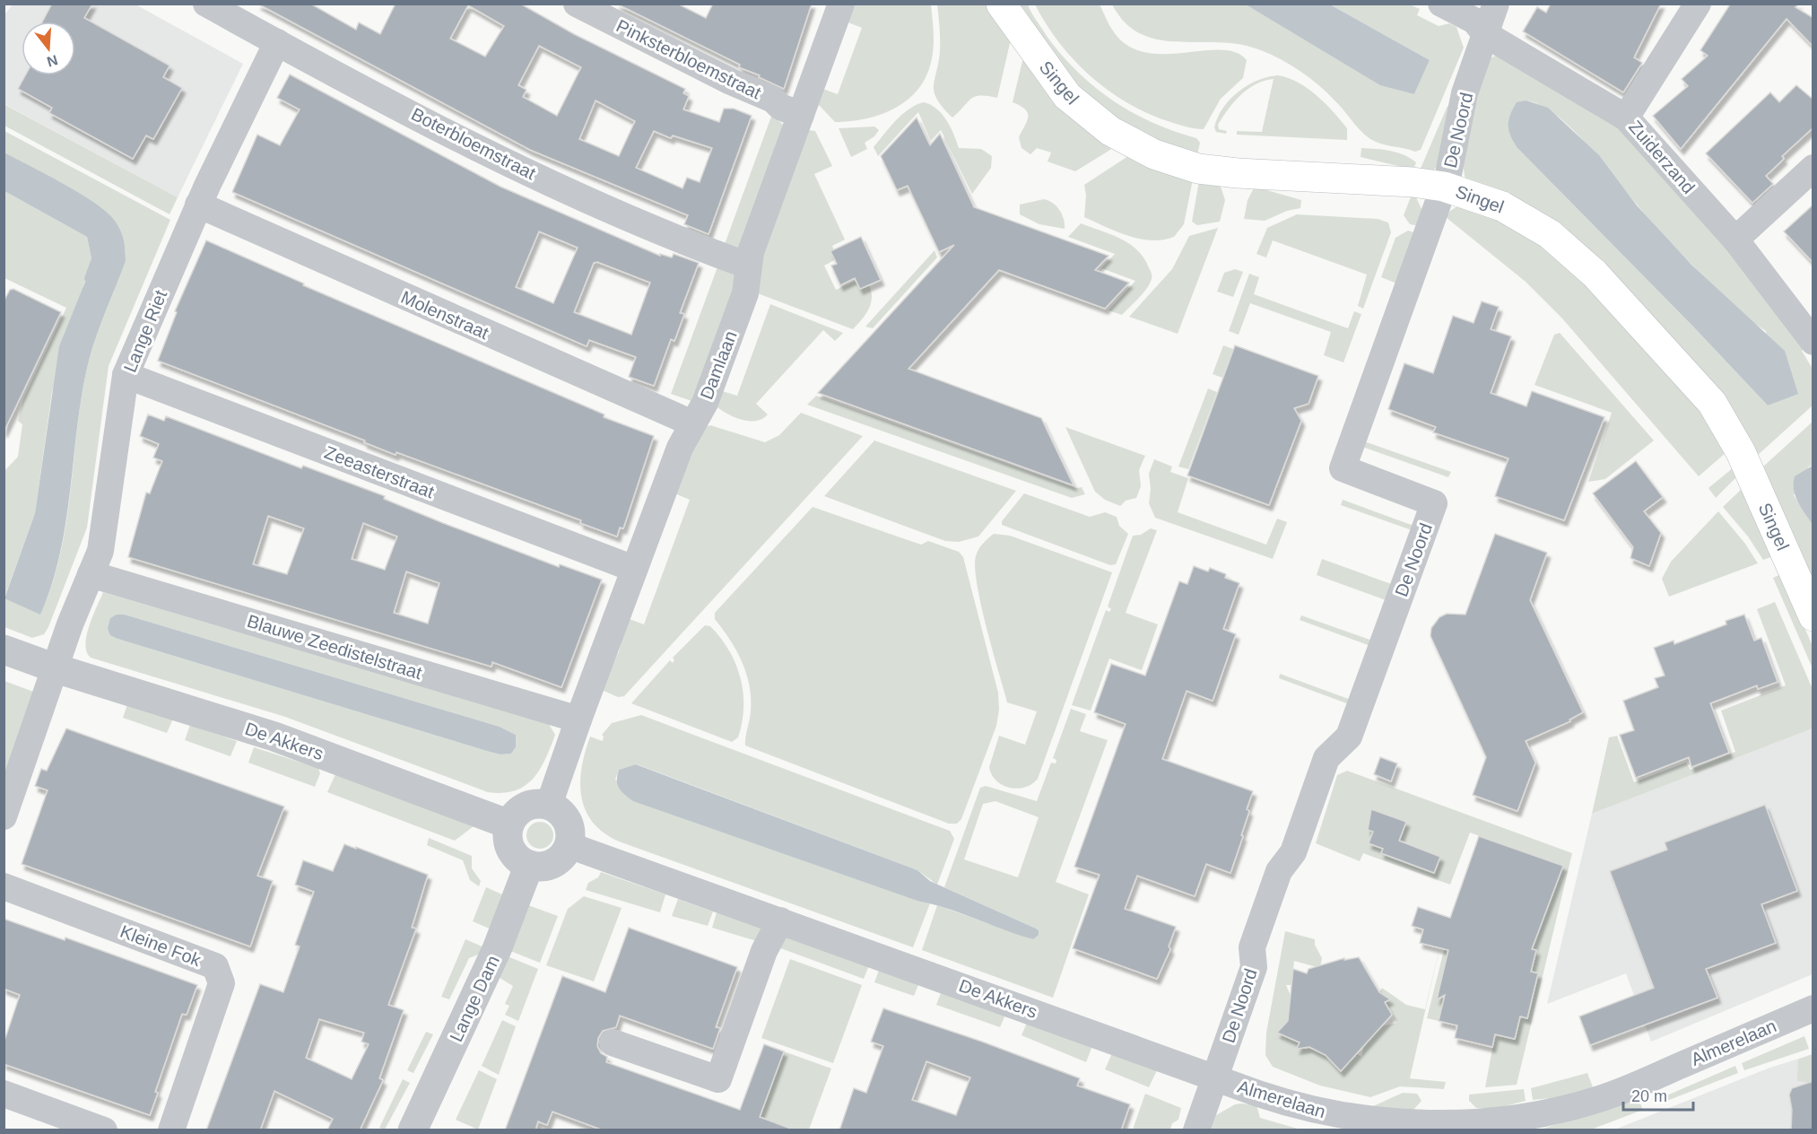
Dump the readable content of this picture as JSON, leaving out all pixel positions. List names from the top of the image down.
{
  "streets": {
    "main road": ["Singel"],
    "street": [
      "Pinksterbloemstraat",
      "De Noord",
      "Boterbloemstraat",
      "Zuiderzand",
      "Molenstraat",
      "Lange Riet",
      "Damlaan",
      "Zeeasterstraat",
      "Blauwe Zeedistelstraat",
      "De Akkers",
      "Kleine Fok",
      "Lange Dam",
      "Almerelaan"
    ]
  },
  "crossings": [
    ["Pinksterbloemstraat", "Damlaan"],
    ["Singel", "De Noord"],
    ["De Noord", "Zuiderzand"],
    ["De Noord", "De Akkers"],
    ["De Noord", "Almerelaan"],
    ["Boterbloemstraat", "Lange Riet"],
    ["Boterbloemstraat", "Damlaan"],
    ["Molenstraat", "Lange Riet"],
    ["Molenstraat", "Damlaan"],
    ["Lange Riet", "Zeeasterstraat"],
    ["Lange Riet", "Blauwe Zeedistelstraat"],
    ["Lange Riet", "De Akkers"],
    ["Damlaan", "Zeeasterstraat"],
    ["Damlaan", "Blauwe Zeedistelstraat"],
    ["De Akkers", "Lange Dam"],
    ["De Akkers", "Almerelaan"]
  ],
  "scale_bar": "20 m",
  "north": "bottom"
}
